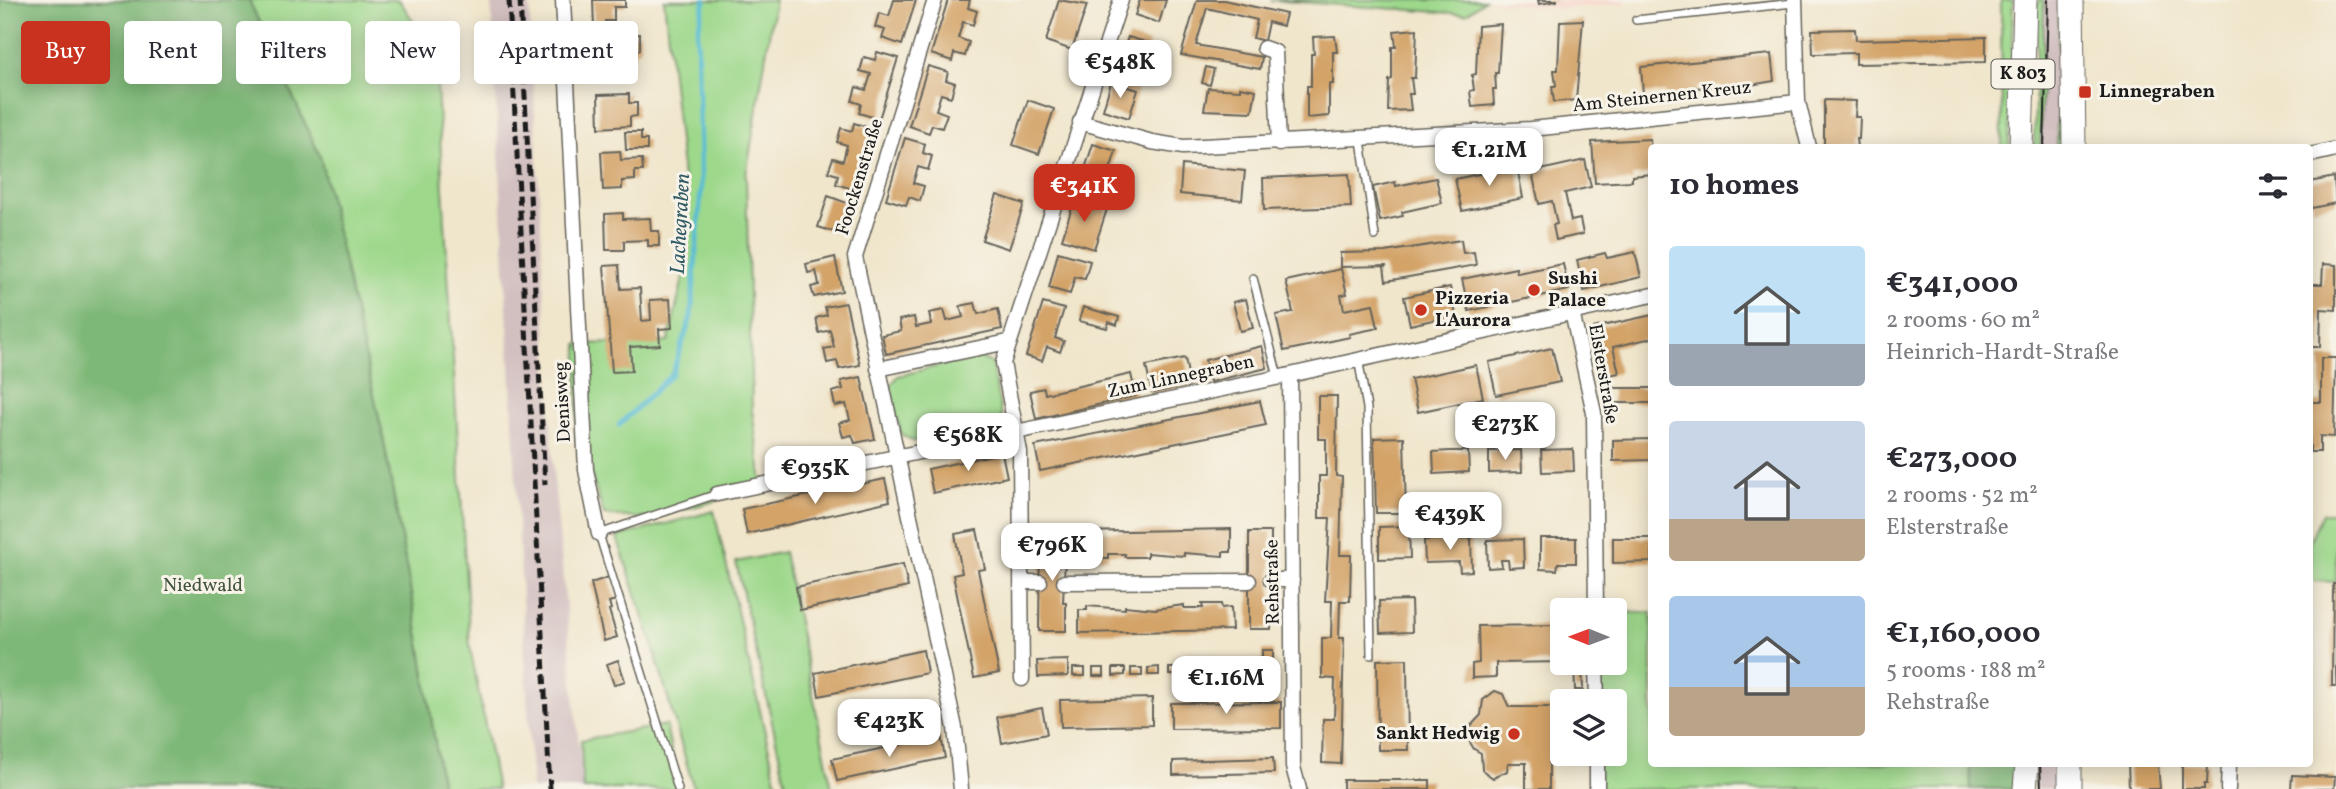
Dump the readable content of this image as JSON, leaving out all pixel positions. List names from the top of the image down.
{
  "streets": {
    "main road": ["K 803"],
    "street": [
      "Am Steinernen Kreuz",
      "Foockenstraße",
      "Elsterstraße",
      "Zum Linnegraben",
      "Denisweg",
      "Rehstraße"
    ]
  },
  "crossings": [
    ["Foockenstraße", "Zum Linnegraben"],
    ["Elsterstraße", "Zum Linnegraben"],
    ["Zum Linnegraben", "Rehstraße"]
  ],
  "water": ["Lachegraben"],
  "parks": ["Niedwald"],
  "places": {
    "transit": ["Linnegraben"],
    "other": ["Sushi Palace", "Pizzeria L'Aurora", "Sankt Hedwig"]
  },
  "north": "left",
  "page": {
    "chip": [
      "Buy",
      "Rent",
      "Filters",
      "New",
      "Apartment"
    ],
    "price": [
      "€548K",
      "€1.21M",
      "€341K",
      "€273K",
      "€568K",
      "€935K",
      "€439K",
      "€796K",
      "€1.16M",
      "€423K"
    ],
    "heading": "10 homes",
    "list": [
      {
        "name": "€341,000",
        "note": "2 rooms · 60 m² · Heinrich-Hardt-Straße"
      },
      {
        "name": "€273,000",
        "note": "2 rooms · 52 m² · Elsterstraße"
      },
      {
        "name": "€1,160,000",
        "note": "5 rooms · 188 m² · Rehstraße"
      }
    ]
  }
}
